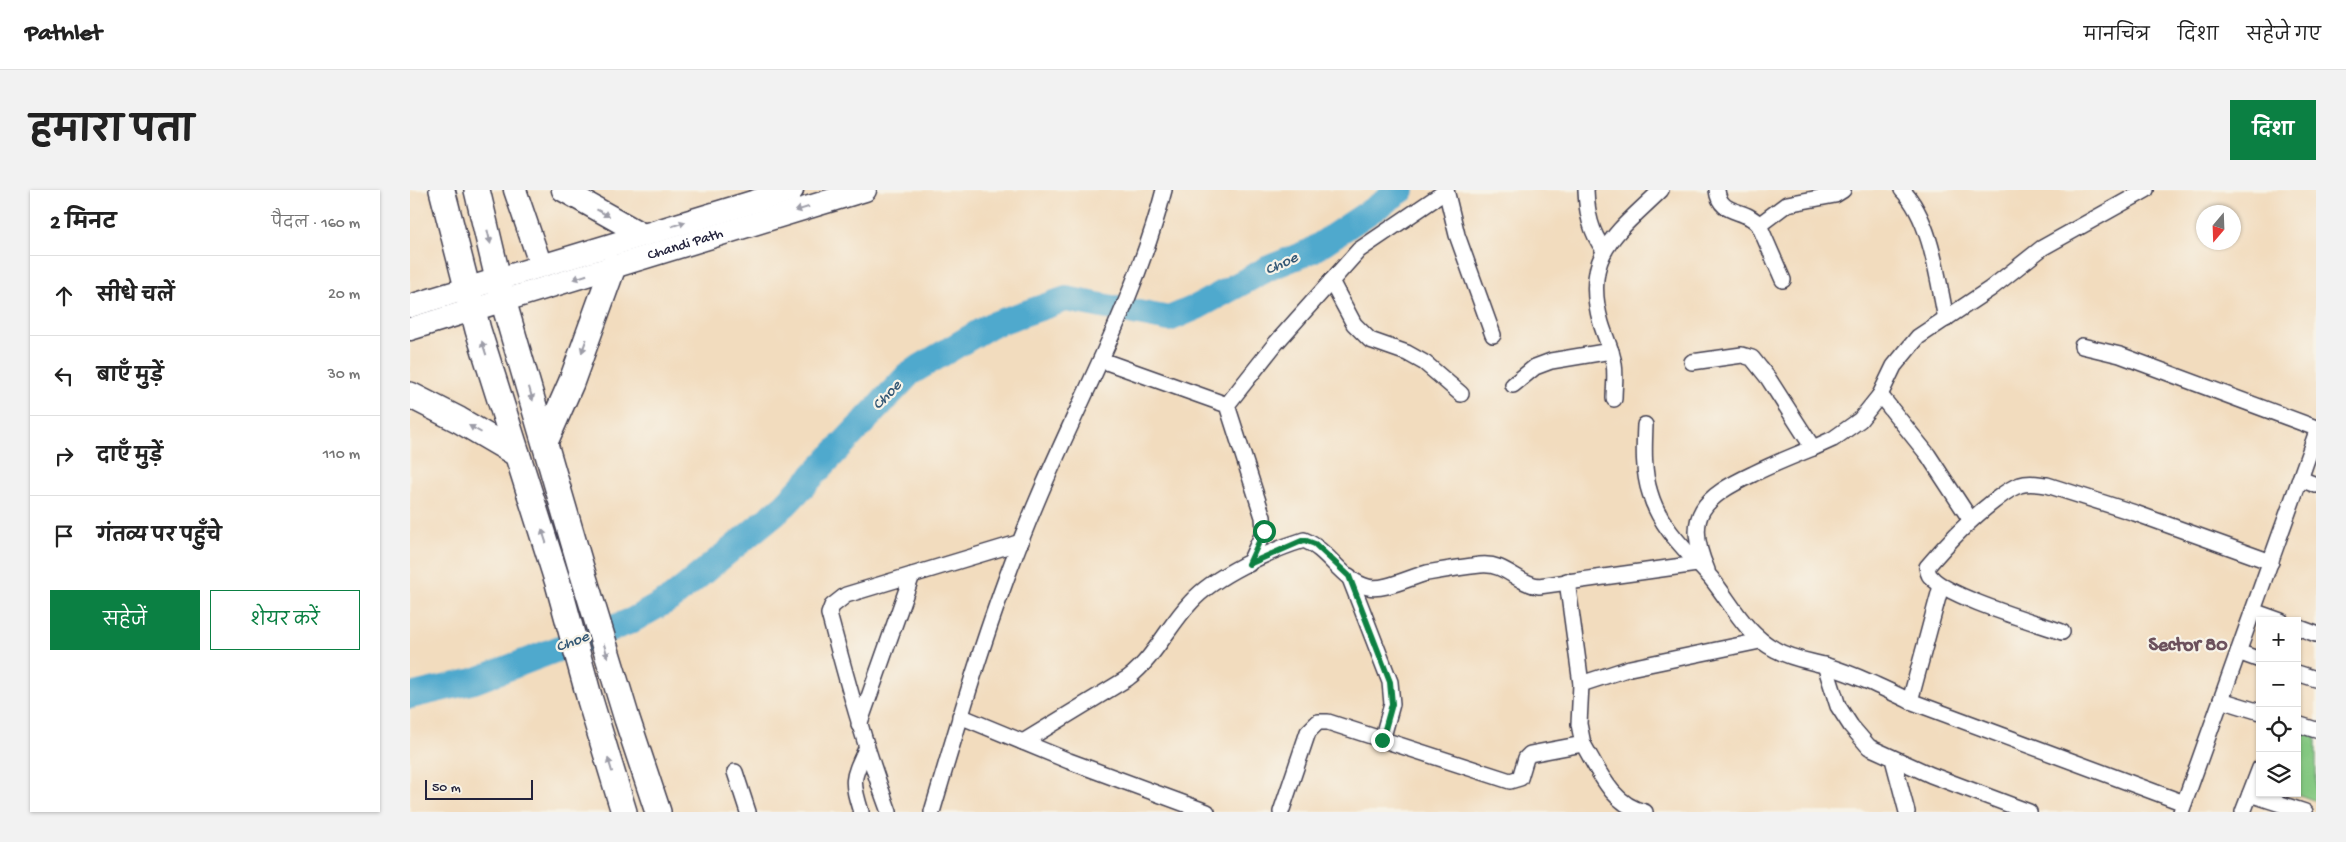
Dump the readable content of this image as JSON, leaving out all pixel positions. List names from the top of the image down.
{
  "streets": {
    "main road": ["Chandi Path"]
  },
  "districts": ["Sector 80"],
  "water": ["Choe"],
  "scale_bar": "50 m",
  "north": "bottom",
  "page": {
    "header": "Pathlet",
    "nav": ["मानचित्र", "दिशा", "सहेजे गए"],
    "title": "हमारा पता",
    "buttons": [
      "दिशा",
      ["सहेजें", "शेयर करें"]
    ],
    "heading": ["2 मिनट", "पैदल · 160 m"],
    "list": [
      ["सीधे चलें", "20 m"],
      ["बाएँ मुड़ें", "30 m"],
      ["दाएँ मुड़ें", "110 m"],
      "गंतव्य पर पहुँचे"
    ],
    "map_buttons": ["+", "−"],
    "scale": "50 m"
  }
}
